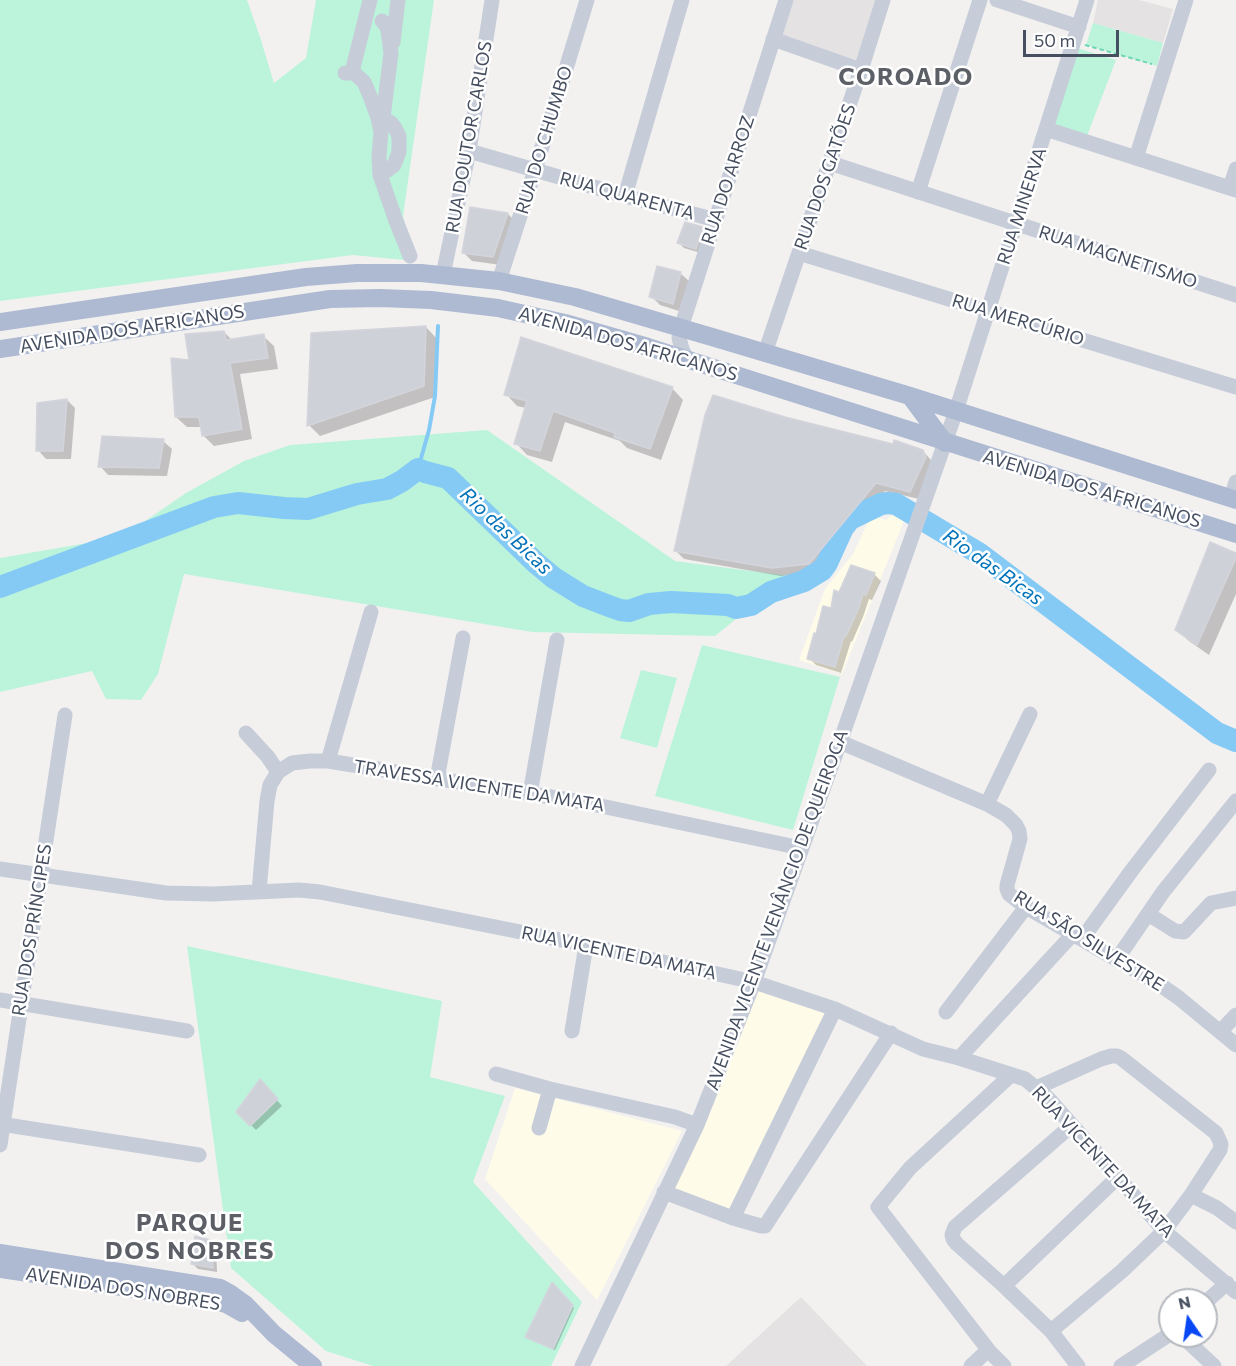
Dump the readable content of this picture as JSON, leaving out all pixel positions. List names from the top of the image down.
{
  "streets": {
    "main road": ["AVENIDA DOS AFRICANOS", "AVENIDA DOS NOBRES"],
    "street": [
      "RUA DOUTOR CARLOS",
      "RUA DO CHUMBO",
      "RUA DOS GATÕES",
      "RUA DO ARROZ",
      "RUA QUARENTA",
      "RUA MINERVA",
      "RUA MAGNETISMO",
      "RUA MERCÚRIO",
      "TRAVESSA VICENTE DA MATA",
      "AVENIDA VICENTE VENÂNCIO DE QUEIROGA",
      "RUA DOS PRÍNCIPES",
      "RUA SÃO SILVESTRE",
      "RUA VICENTE DA MATA"
    ]
  },
  "crossings": [
    ["RUA DOUTOR CARLOS", "RUA QUARENTA"],
    ["RUA DOUTOR CARLOS", "AVENIDA DOS AFRICANOS"],
    ["RUA DO CHUMBO", "RUA QUARENTA"],
    ["RUA DO CHUMBO", "AVENIDA DOS AFRICANOS"],
    ["RUA DOS GATÕES", "RUA MAGNETISMO"],
    ["RUA DOS GATÕES", "RUA MERCÚRIO"],
    ["RUA DOS GATÕES", "AVENIDA DOS AFRICANOS"],
    ["RUA DO ARROZ", "RUA QUARENTA"],
    ["RUA DO ARROZ", "AVENIDA DOS AFRICANOS"],
    ["RUA MINERVA", "RUA MAGNETISMO"],
    ["RUA MINERVA", "RUA MERCÚRIO"],
    ["RUA MINERVA", "AVENIDA DOS AFRICANOS"],
    ["RUA MINERVA", "AVENIDA VICENTE VENÂNCIO DE QUEIROGA"],
    ["AVENIDA DOS AFRICANOS", "AVENIDA VICENTE VENÂNCIO DE QUEIROGA"],
    ["TRAVESSA VICENTE DA MATA", "AVENIDA VICENTE VENÂNCIO DE QUEIROGA"],
    ["AVENIDA VICENTE VENÂNCIO DE QUEIROGA", "RUA SÃO SILVESTRE"],
    ["AVENIDA VICENTE VENÂNCIO DE QUEIROGA", "RUA VICENTE DA MATA"],
    ["RUA DOS PRÍNCIPES", "RUA VICENTE DA MATA"]
  ],
  "districts": ["COROADO", "PARQUE DOS NOBRES"],
  "water": ["Rio das Bicas"],
  "scale_bar": "50 m",
  "north": "top"
}
